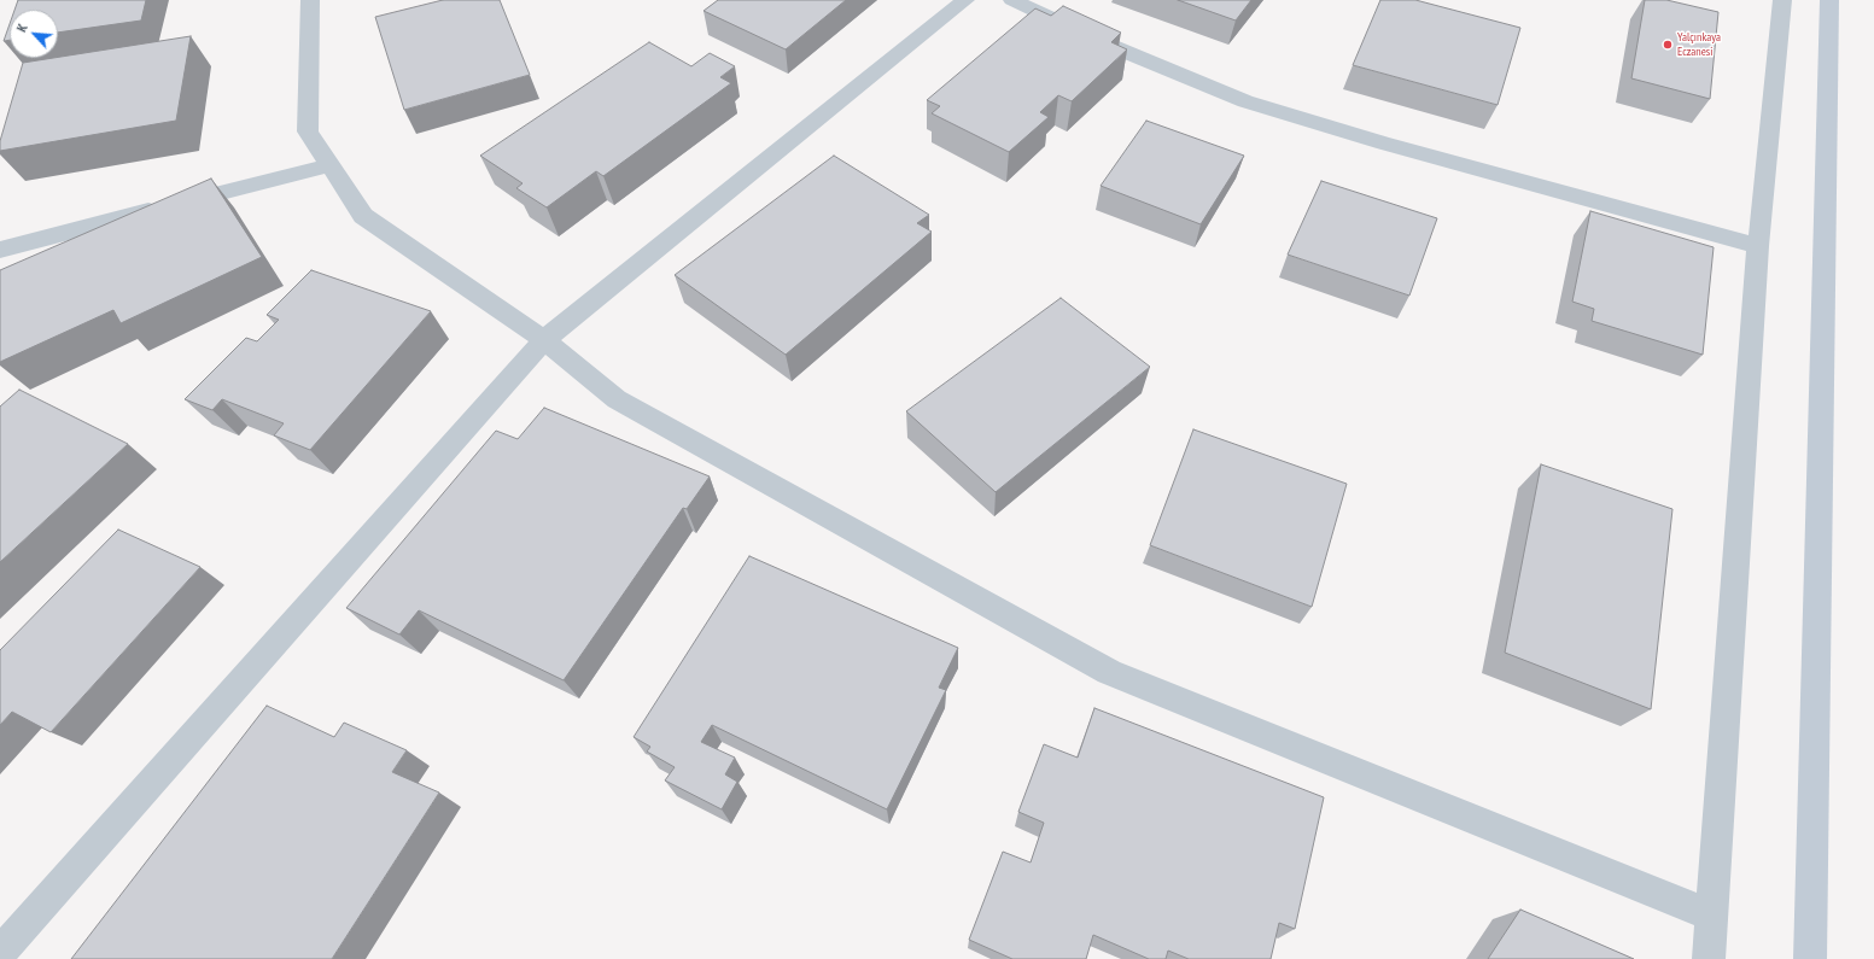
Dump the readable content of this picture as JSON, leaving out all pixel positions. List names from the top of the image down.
{
  "places": ["Yalçınkaya Eczanesi"],
  "north": "top left"
}
